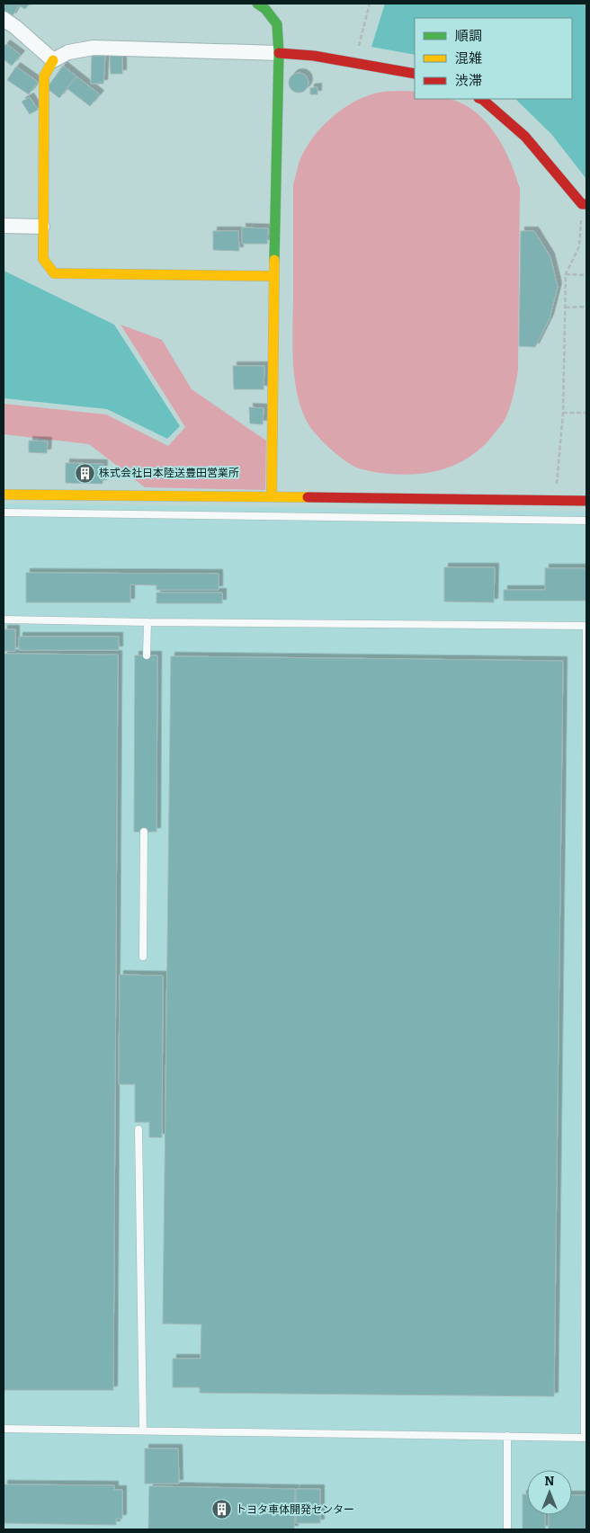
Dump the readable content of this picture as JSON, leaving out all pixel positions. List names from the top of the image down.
{
  "places": {
    "building": ["株式会社日本陸送豊田営業所", "トヨタ車体開発センター"]
  },
  "legend": ["順調", "混雑", "渋滞"],
  "north": "top"
}
